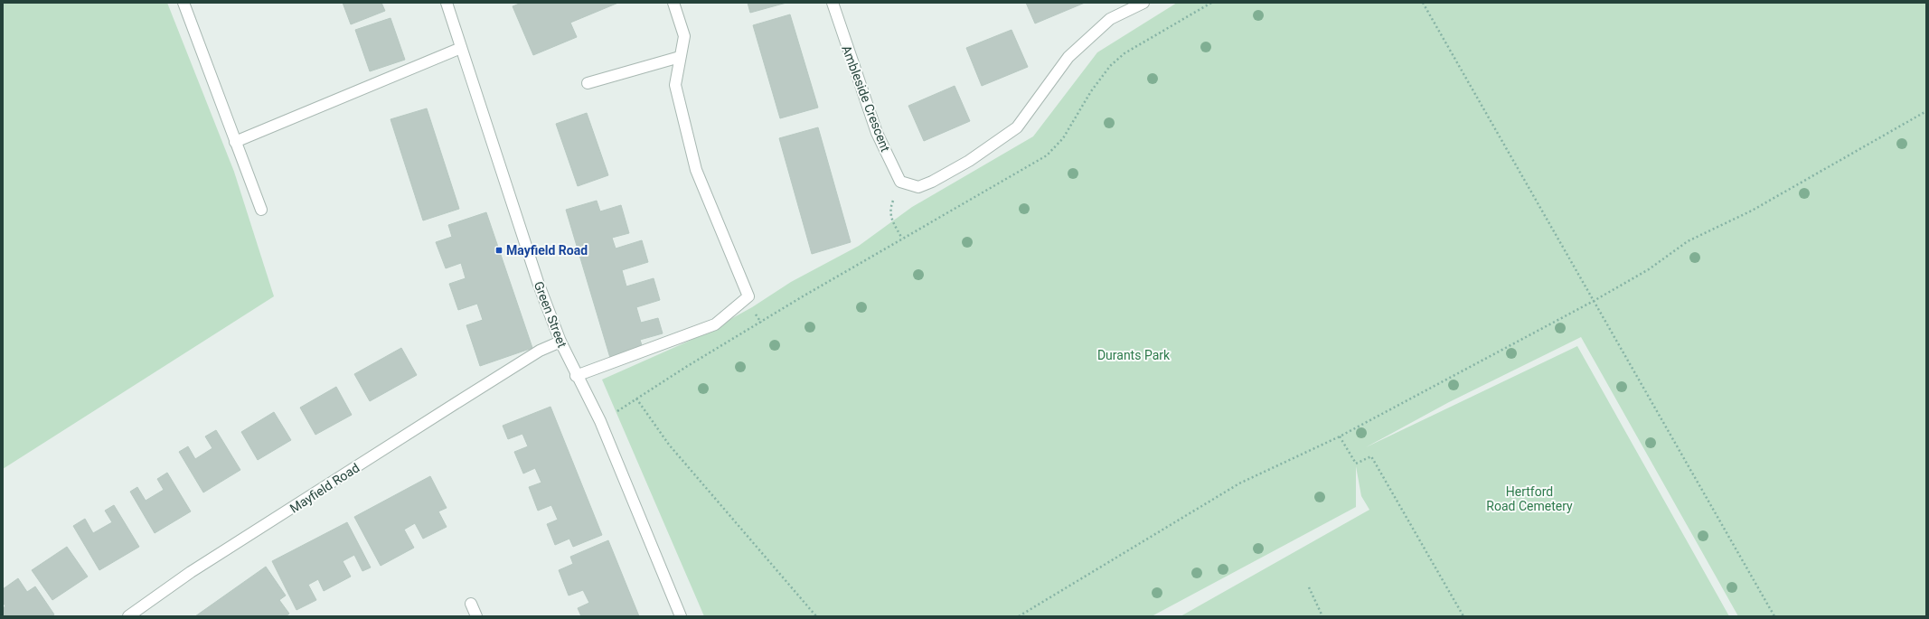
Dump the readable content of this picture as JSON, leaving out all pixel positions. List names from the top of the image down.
{
  "streets": {
    "street": ["Ambleside Crescent", "Green Street", "Mayfield Road"]
  },
  "crossings": [
    ["Green Street", "Mayfield Road"]
  ],
  "parks": ["Durants Park", "Hertford Road Cemetery"],
  "places": {
    "transit": ["Mayfield Road"]
  }
}
